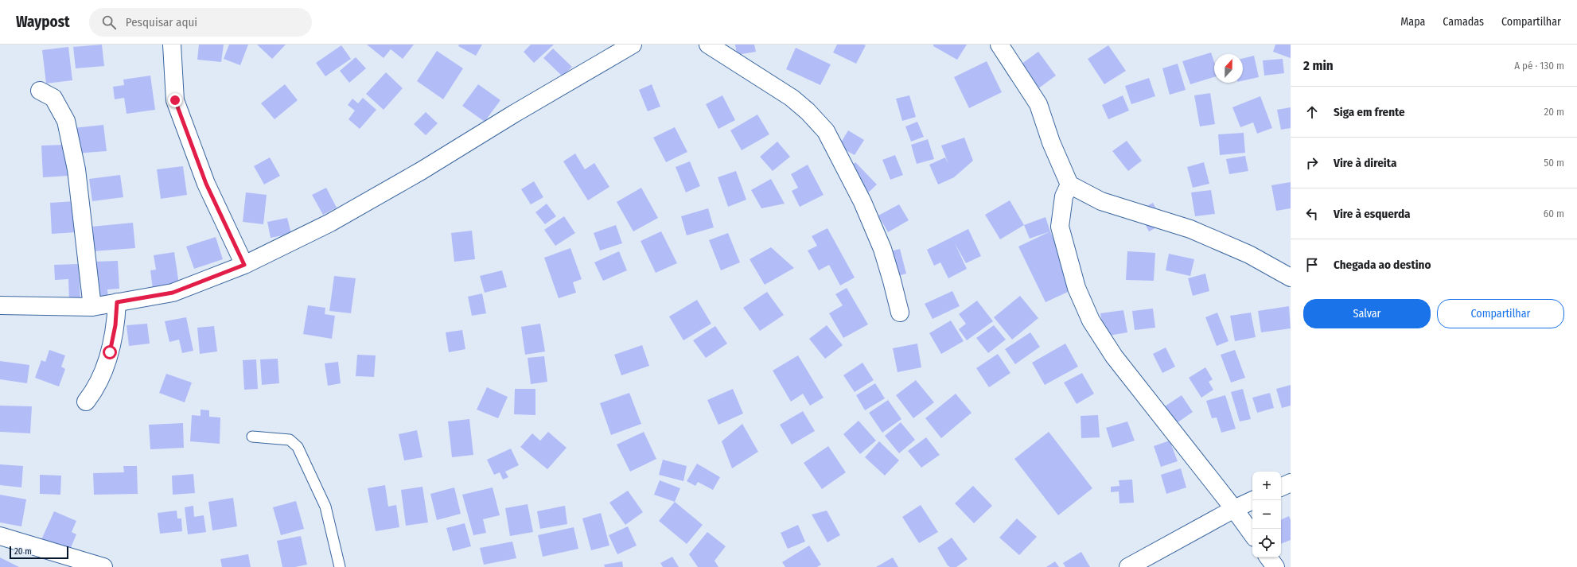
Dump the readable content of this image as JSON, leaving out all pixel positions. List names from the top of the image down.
{
  "scale_bar": "20 m",
  "north": "top",
  "page": {
    "header": "Waypost",
    "search": "Pesquisar aqui",
    "nav": ["Mapa", "Camadas", "Compartilhar"],
    "heading": ["2 min", "A pé · 130 m"],
    "list": [
      ["Siga em frente", "20 m"],
      ["Vire à direita", "50 m"],
      ["Vire à esquerda", "60 m"],
      "Chegada ao destino"
    ],
    "buttons": ["Salvar", "Compartilhar"],
    "map_buttons": ["+", "−"],
    "scale": "20 m"
  }
}
